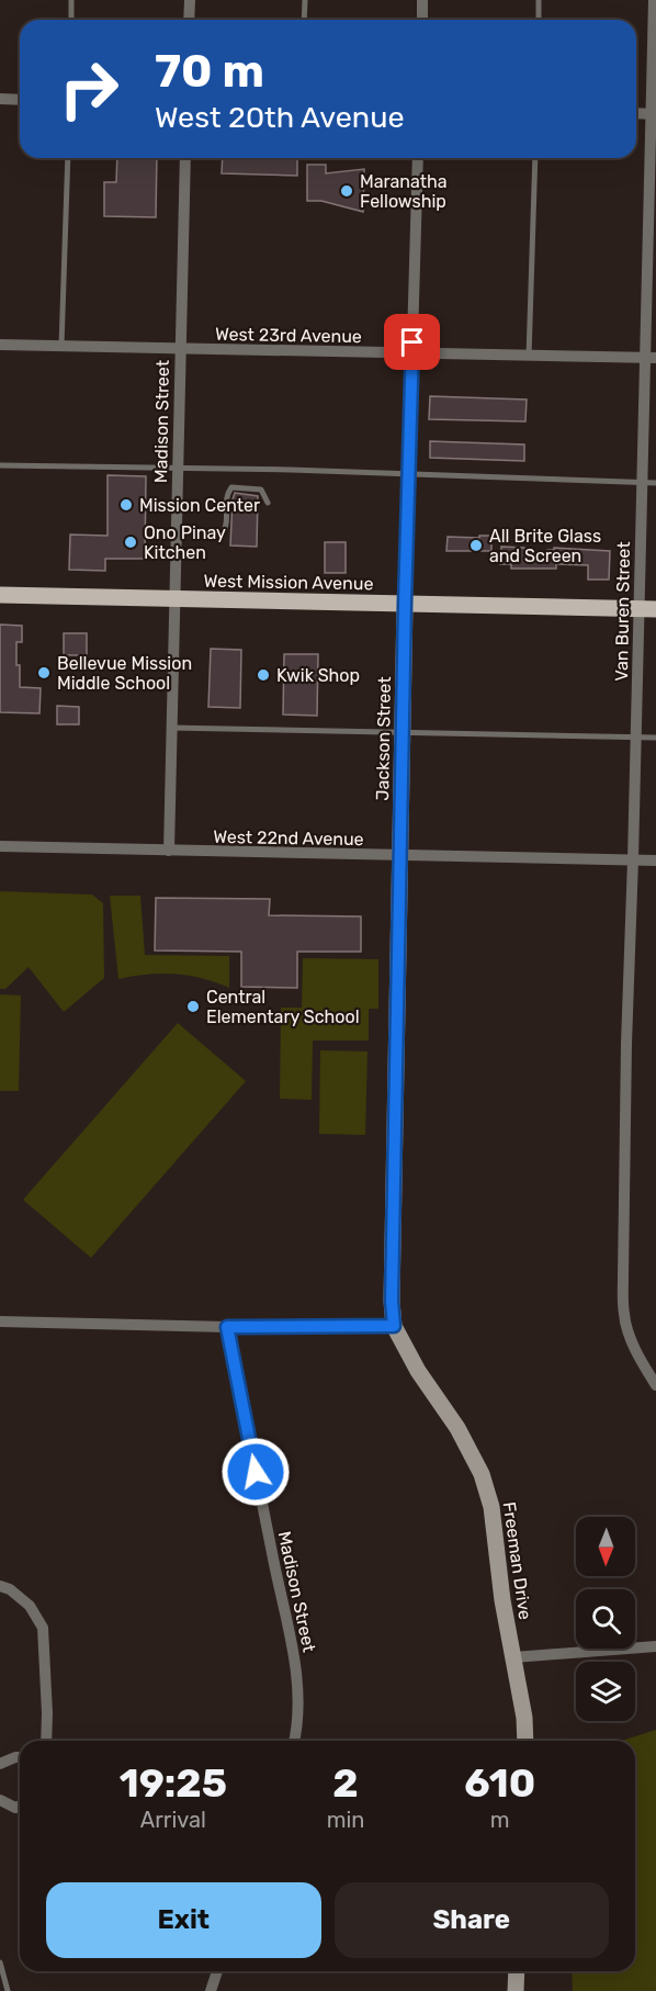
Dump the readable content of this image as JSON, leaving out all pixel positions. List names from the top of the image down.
{
  "streets": {
    "main road": ["West Mission Avenue"],
    "street": [
      "West 23rd Avenue",
      "Madison Street",
      "Van Buren Street",
      "Jackson Street",
      "West 22nd Avenue",
      "Freeman Drive"
    ]
  },
  "crossings": [
    ["West 23rd Avenue", "Madison Street"],
    ["West 23rd Avenue", "Van Buren Street"],
    ["West 23rd Avenue", "Jackson Street"],
    ["Madison Street", "West Mission Avenue"],
    ["Madison Street", "West 22nd Avenue"],
    ["West Mission Avenue", "Van Buren Street"],
    ["West Mission Avenue", "Jackson Street"],
    ["Van Buren Street", "West 22nd Avenue"],
    ["Jackson Street", "West 22nd Avenue"],
    ["Jackson Street", "Freeman Drive"]
  ],
  "places": [
    "Maranatha Fellowship",
    "Mission Center",
    "Ono Pinay Kitchen",
    "All Brite Glass and Screen",
    "Bellevue Mission Middle School",
    "Kwik Shop",
    "Central Elementary School"
  ],
  "north": "bottom",
  "page": {
    "turn": ["70 m", "West 20th Avenue"],
    "eta": [
      "19:25",
      "Arrival",
      "2",
      "min",
      "610",
      "m"
    ],
    "buttons": ["Exit", "Share"]
  }
}
